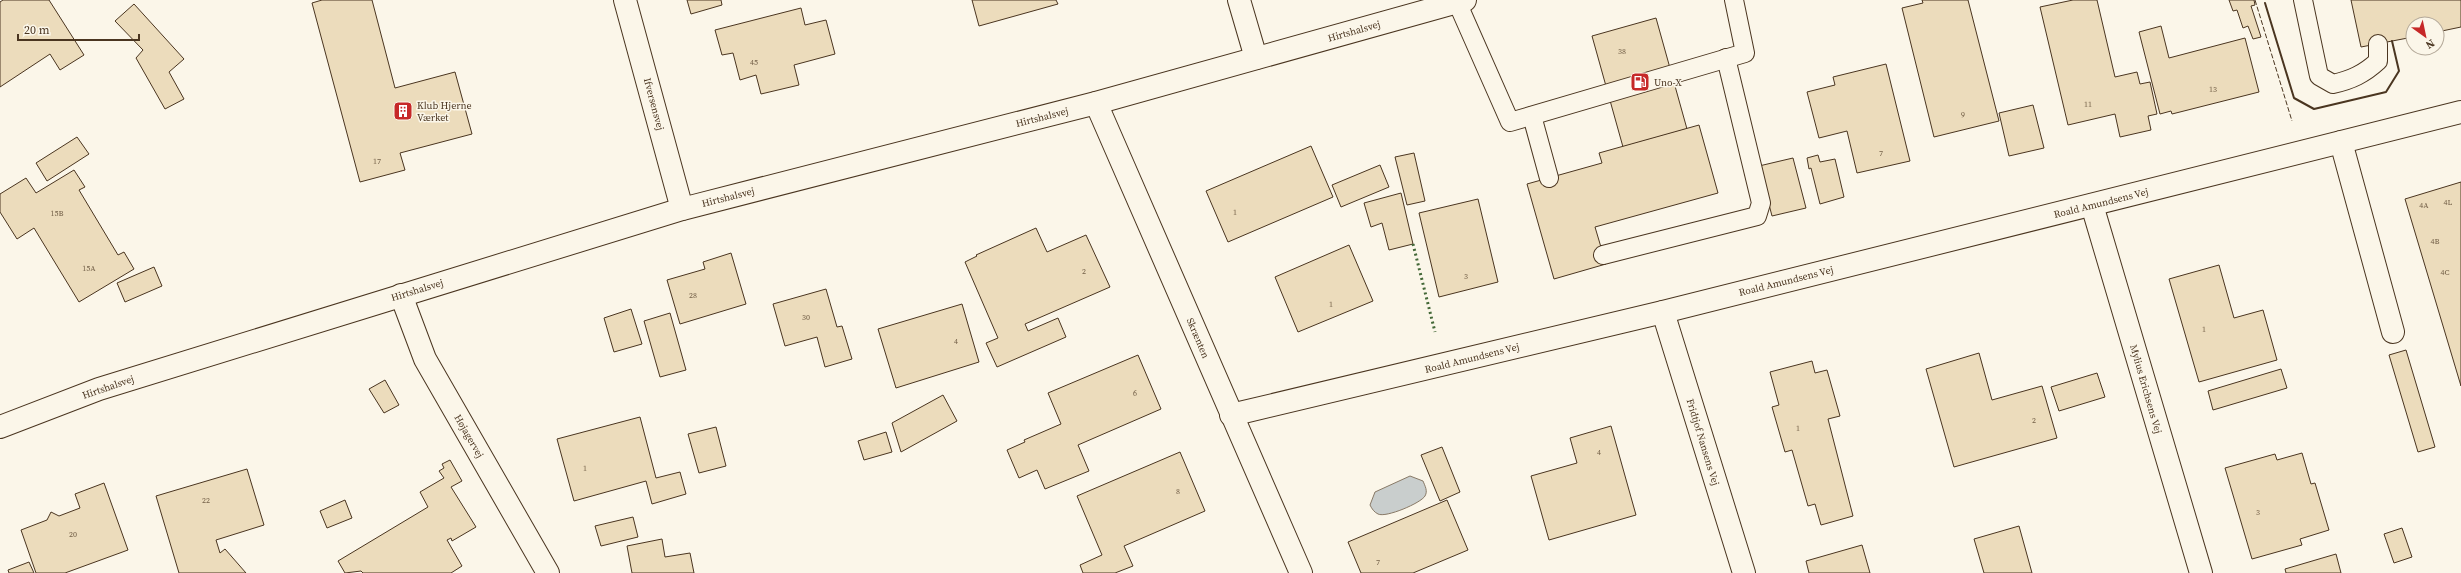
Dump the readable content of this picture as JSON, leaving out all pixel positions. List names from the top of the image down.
{
  "streets": {
    "street": [
      "Hirtshalsvej",
      "Ifversensvej",
      "Roald Amundsens Vej",
      "Skrænten",
      "Mylius Erichsens Vej",
      "Højagervej",
      "Fridtjof Nansens Vej"
    ]
  },
  "crossings": [
    ["Hirtshalsvej", "Ifversensvej"],
    ["Hirtshalsvej", "Skrænten"],
    ["Hirtshalsvej", "Højagervej"],
    ["Roald Amundsens Vej", "Skrænten"],
    ["Roald Amundsens Vej", "Mylius Erichsens Vej"],
    ["Roald Amundsens Vej", "Fridtjof Nansens Vej"]
  ],
  "places": {
    "fuel station": ["Uno-X"],
    "building": ["Klub Hjerne Værket"]
  },
  "house_numbers": [
    "38",
    "45",
    "13",
    "11",
    "9",
    "7",
    "17",
    "4L",
    "4A",
    "1",
    "15B",
    "4B",
    "15A",
    "2",
    "4C",
    "3",
    "28",
    "1",
    "30",
    "1",
    "4",
    "6",
    "2",
    "1",
    "4",
    "1",
    "8",
    "22",
    "3",
    "20",
    "7"
  ],
  "scale_bar": "20 m",
  "north": "bottom right"
}
